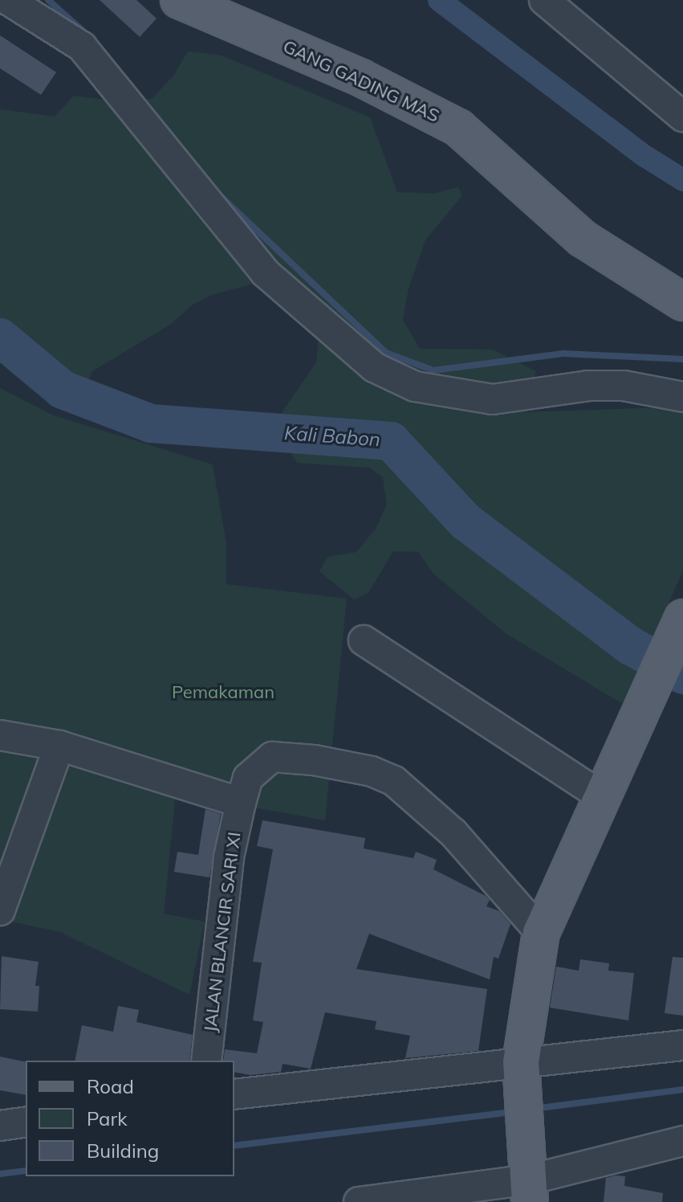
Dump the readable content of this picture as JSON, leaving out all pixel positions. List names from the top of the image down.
{
  "streets": {
    "main road": ["GANG GADING MAS"],
    "street": ["JALAN BLANCIR SARI XI"]
  },
  "water": ["Kali Babon"],
  "parks": ["Pemakaman"],
  "legend": ["Road", "Park", "Building"]
}
